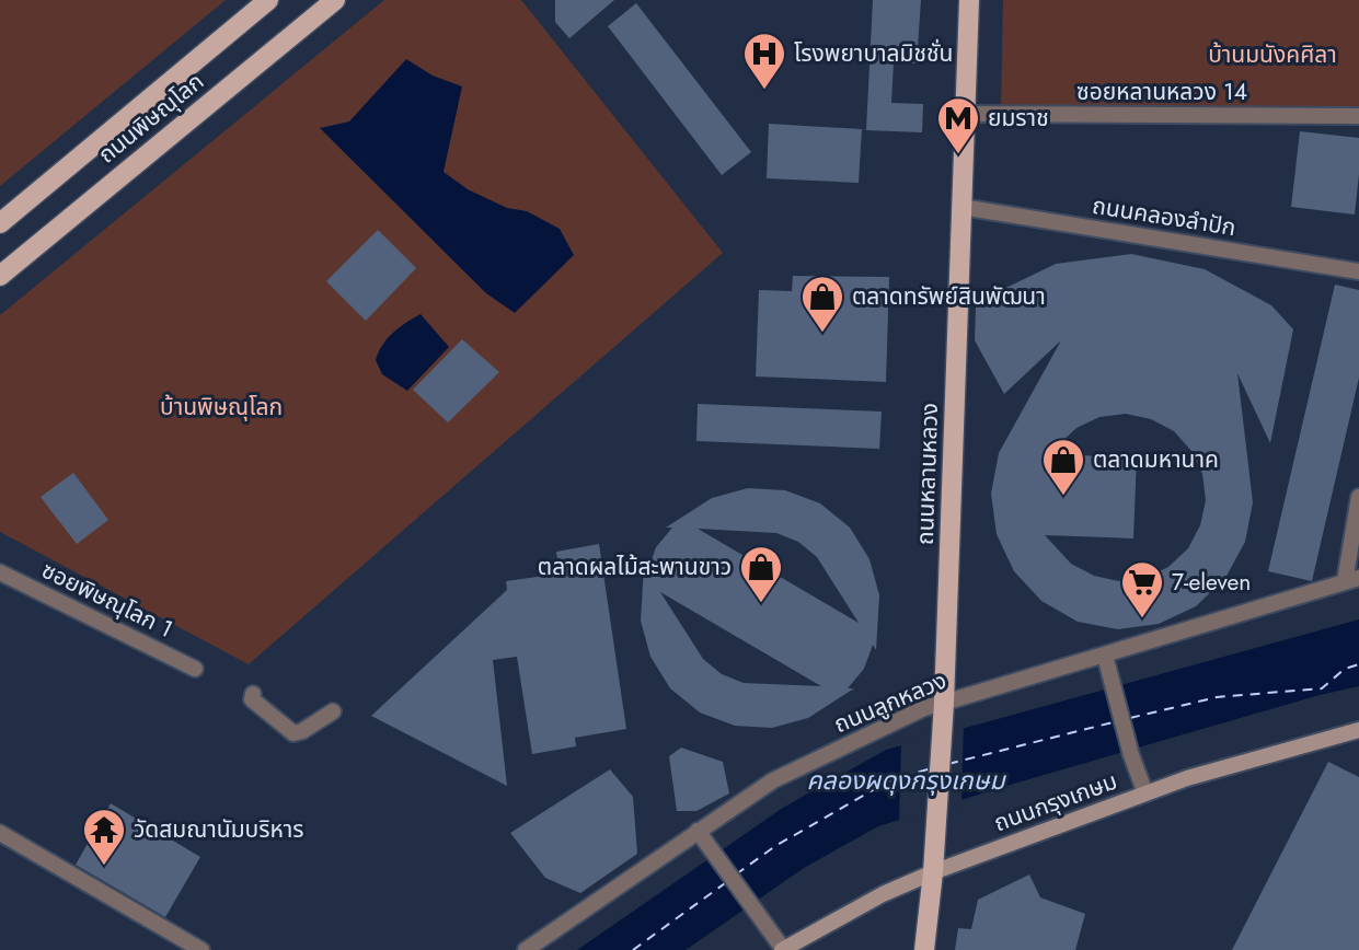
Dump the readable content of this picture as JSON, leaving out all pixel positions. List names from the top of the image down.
{
  "streets": {
    "main road": ["ถนนพิษณุโลก", "ถนนหลานหลวง", "ถนนกรุงเกษม"],
    "street": [
      "ซอยหลานหลวง 14",
      "ถนนคลองลำปัก",
      "ซอยพิษณุโลก 1",
      "ถนนลูกหลวง"
    ]
  },
  "crossings": [
    ["ซอยหลานหลวง 14", "ถนนหลานหลวง"],
    ["ถนนคลองลำปัก", "ถนนหลานหลวง"],
    ["ถนนหลานหลวง", "ถนนลูกหลวง"],
    ["ถนนหลานหลวง", "ถนนกรุงเกษม"]
  ],
  "water": ["คลองผดุงกรุงเกษม"],
  "parks": ["บ้านมนังคศิลา", "บ้านพิษณุโลก"],
  "places": {
    "hospital": ["โรงพยาบาลมิชชั่น"],
    "metro station": ["ยมราช"],
    "shop": ["ตลาดทรัพย์สินพัฒนา", "ตลาดมหานาค", "ตลาดผลไม้สะพานขาว"],
    "supermarket": ["7-eleven"],
    "temple": ["วัดสมณานัมบริหาร"]
  }
}
